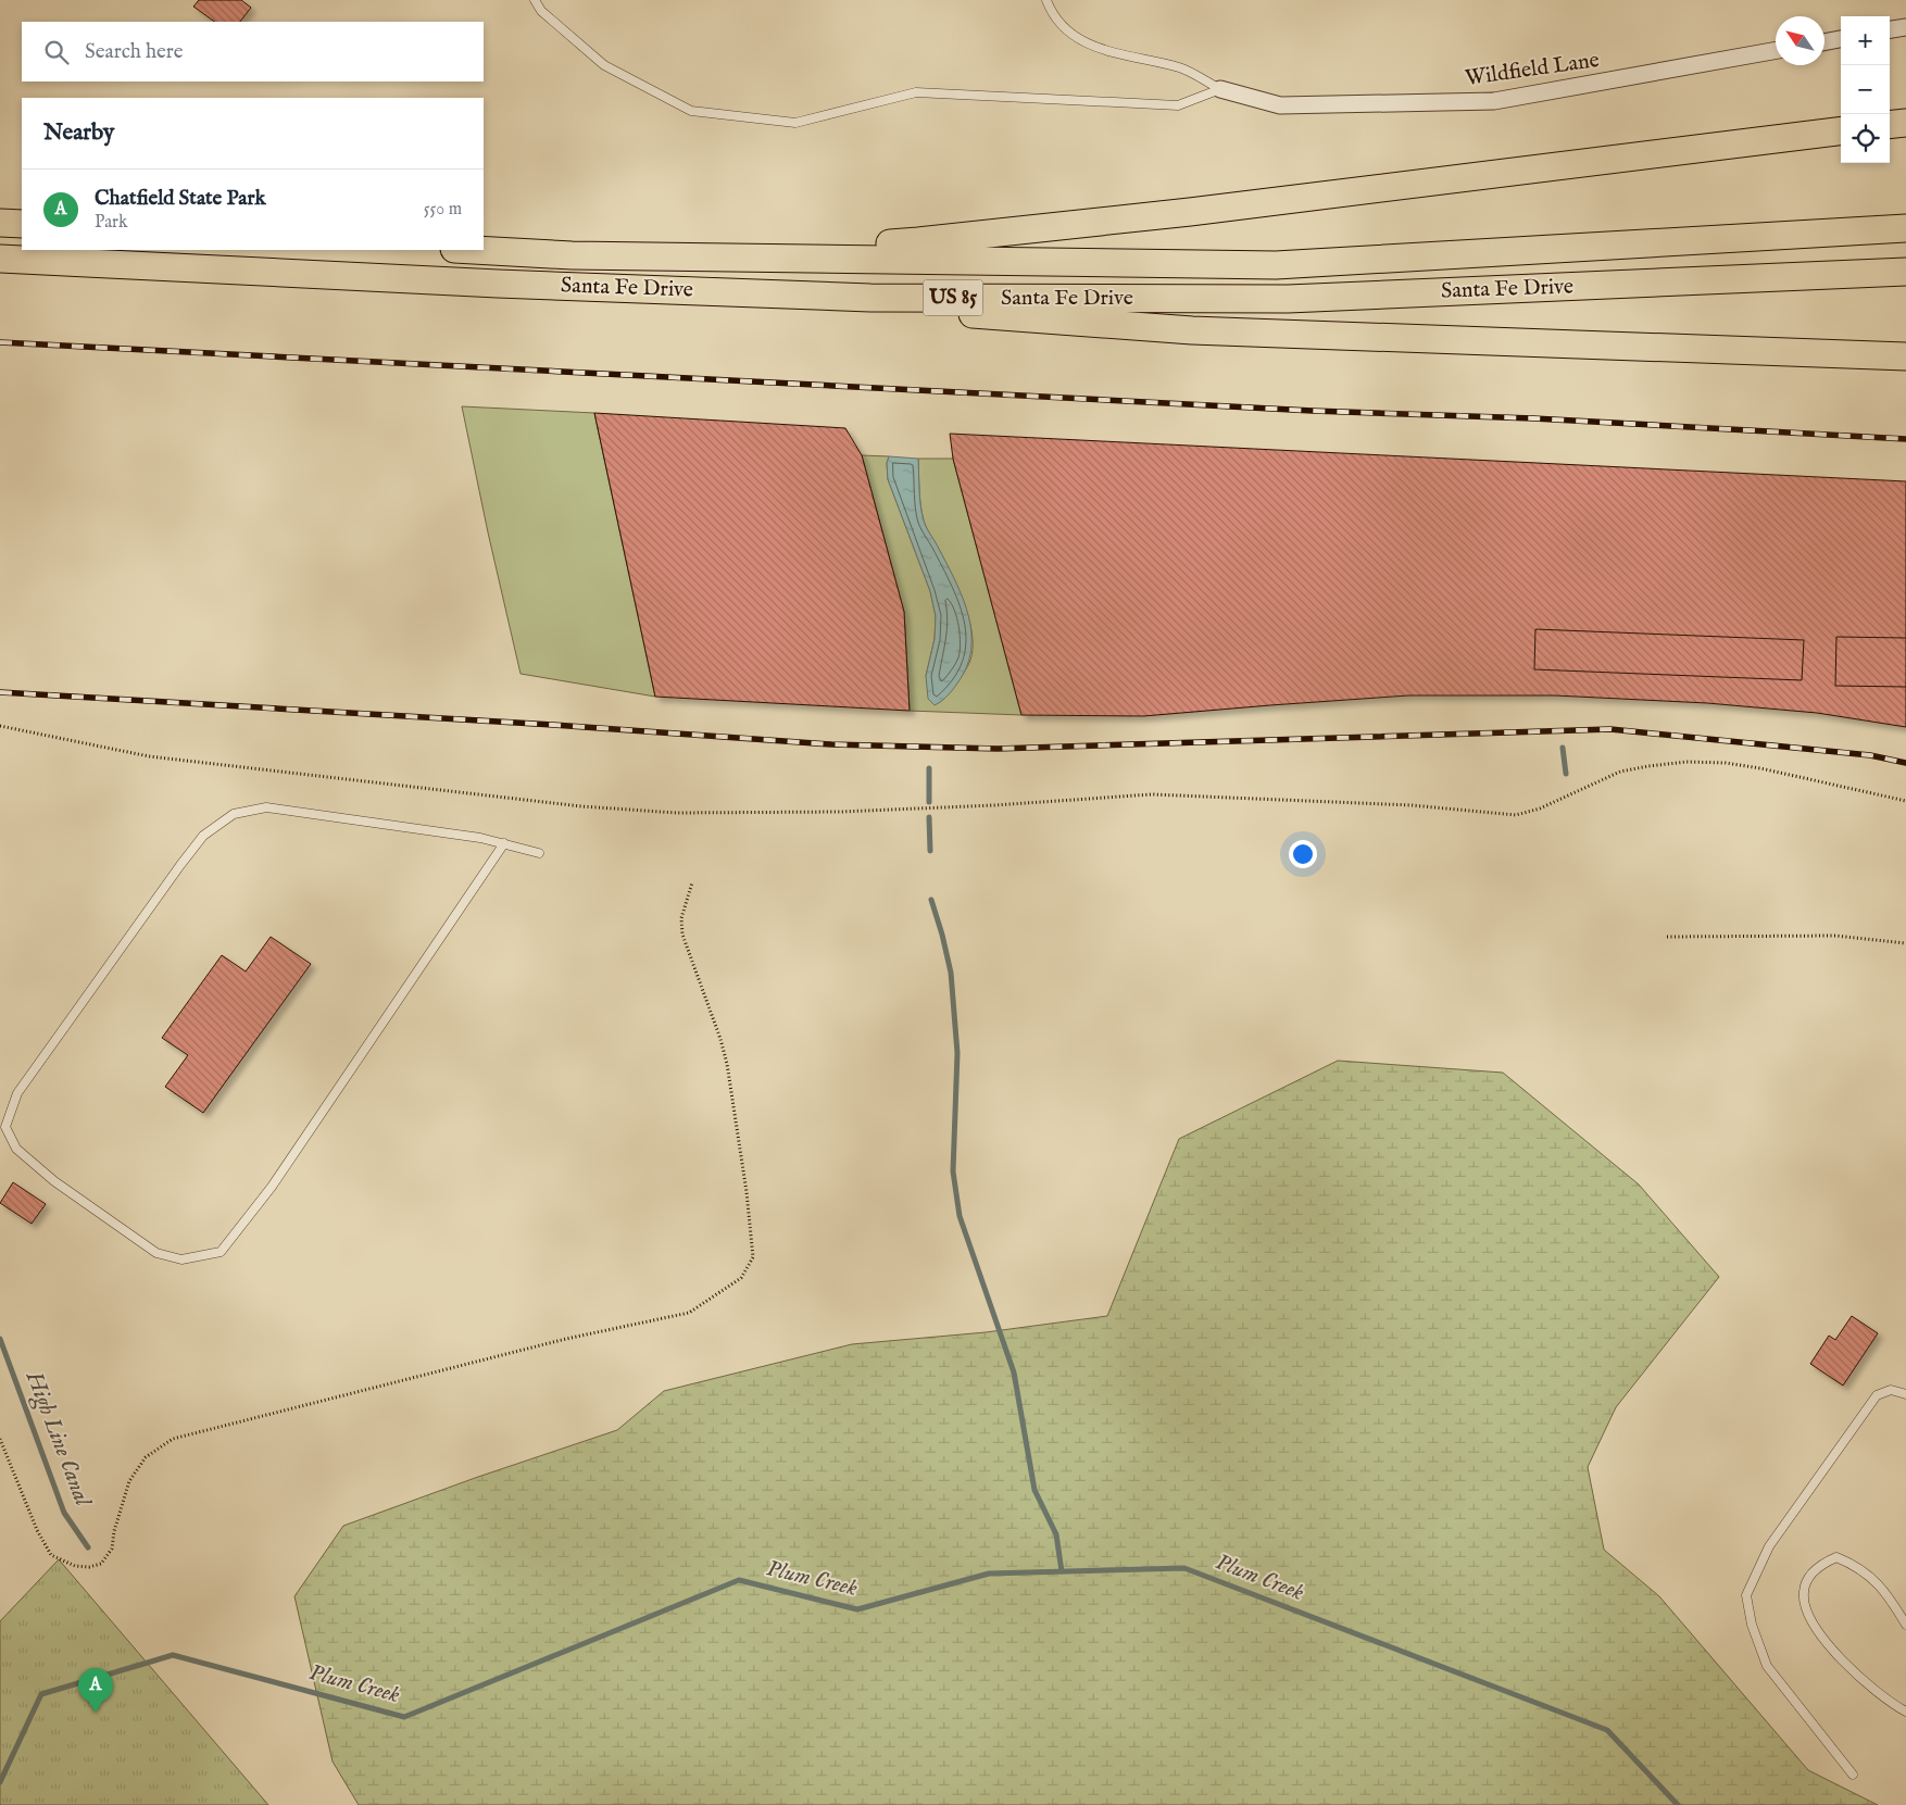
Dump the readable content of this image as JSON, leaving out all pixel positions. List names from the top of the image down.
{
  "streets": {
    "highway": ["Santa Fe Drive", "US 85"],
    "street": ["Wildfield Lane"]
  },
  "water": ["High Line Canal", "Plum Creek"],
  "north": "top left",
  "page": {
    "map_buttons": ["+", "−"],
    "search": "Search here",
    "heading": "Nearby",
    "list": [
      {
        "mark": "A",
        "name": "Chatfield State Park",
        "note": "Park",
        "value": "550 m"
      }
    ],
    "pins": "A"
  }
}
